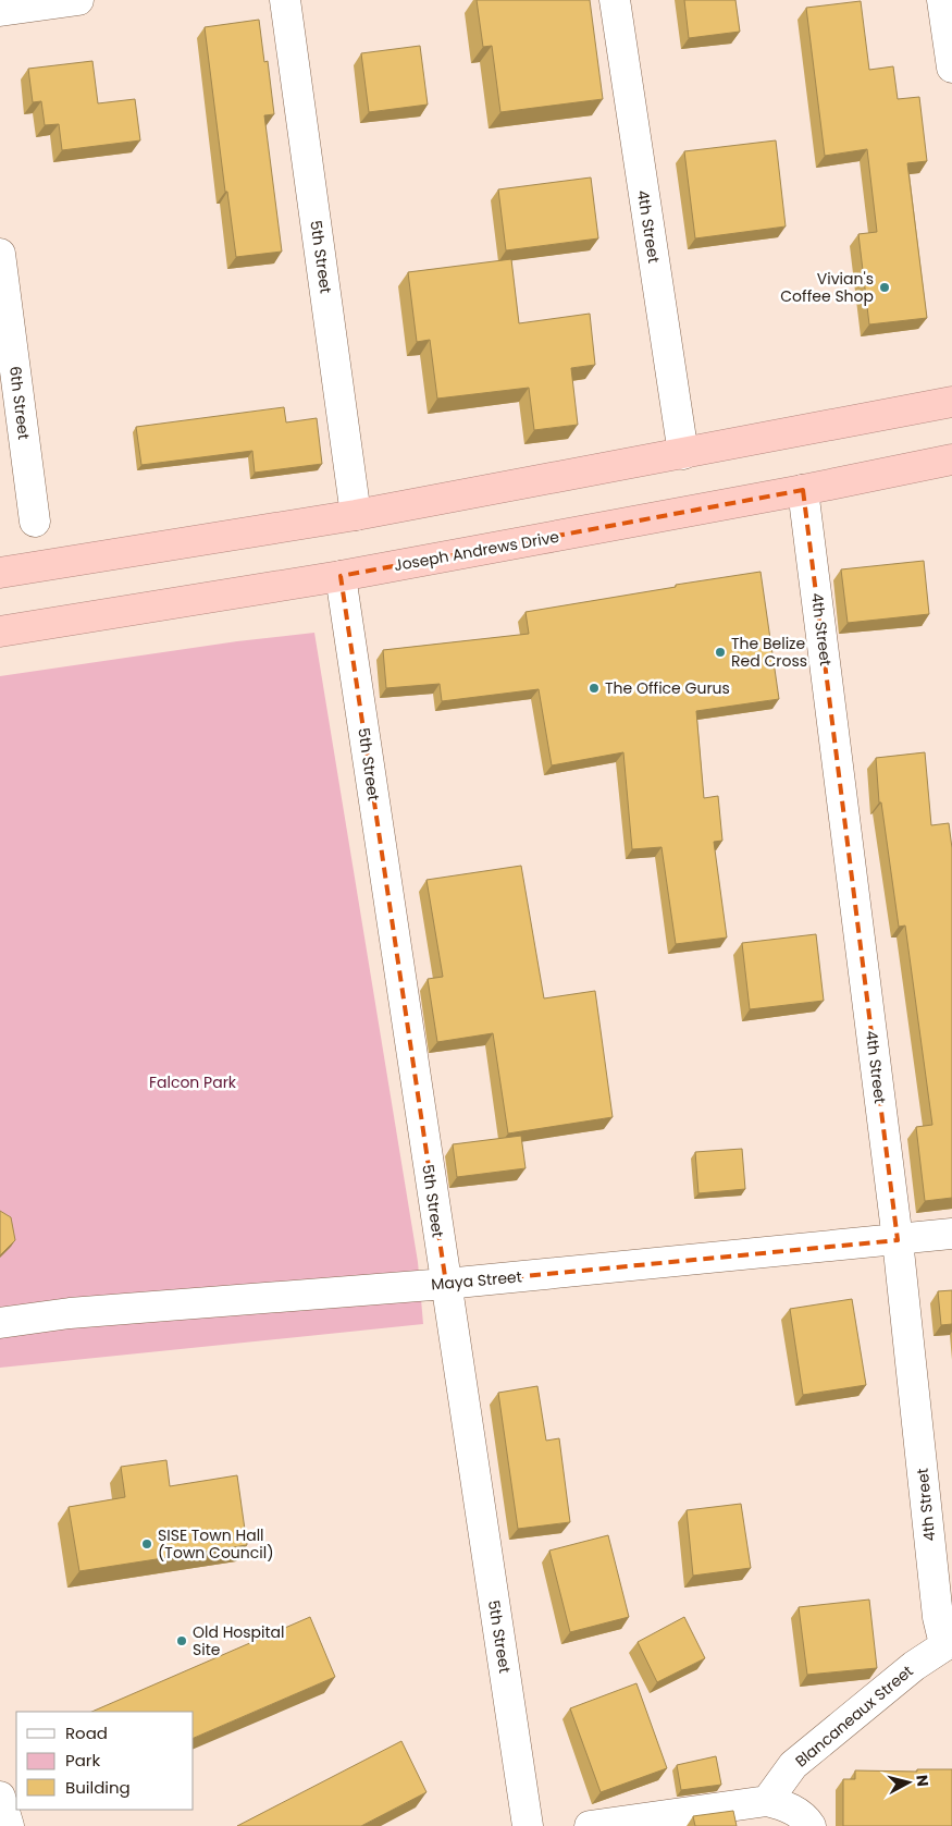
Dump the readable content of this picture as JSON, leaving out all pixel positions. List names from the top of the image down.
{
  "streets": {
    "highway": ["Joseph Andrews Drive"],
    "street": [
      "4th Street",
      "5th Street",
      "6th Street",
      "Maya Street",
      "Blancaneaux Street"
    ]
  },
  "crossings": [
    ["4th Street", "Joseph Andrews Drive"],
    ["4th Street", "Maya Street"],
    ["4th Street", "Blancaneaux Street"],
    ["5th Street", "Joseph Andrews Drive"],
    ["5th Street", "Maya Street"]
  ],
  "parks": ["Falcon Park"],
  "places": [
    "Vivian's Coffee Shop",
    "The Belize Red Cross",
    "The Office Gurus",
    "SISE Town Hall (Town Council)",
    "Old Hospital Site"
  ],
  "legend": ["Road", "Park", "Building"],
  "north": "right"
}
